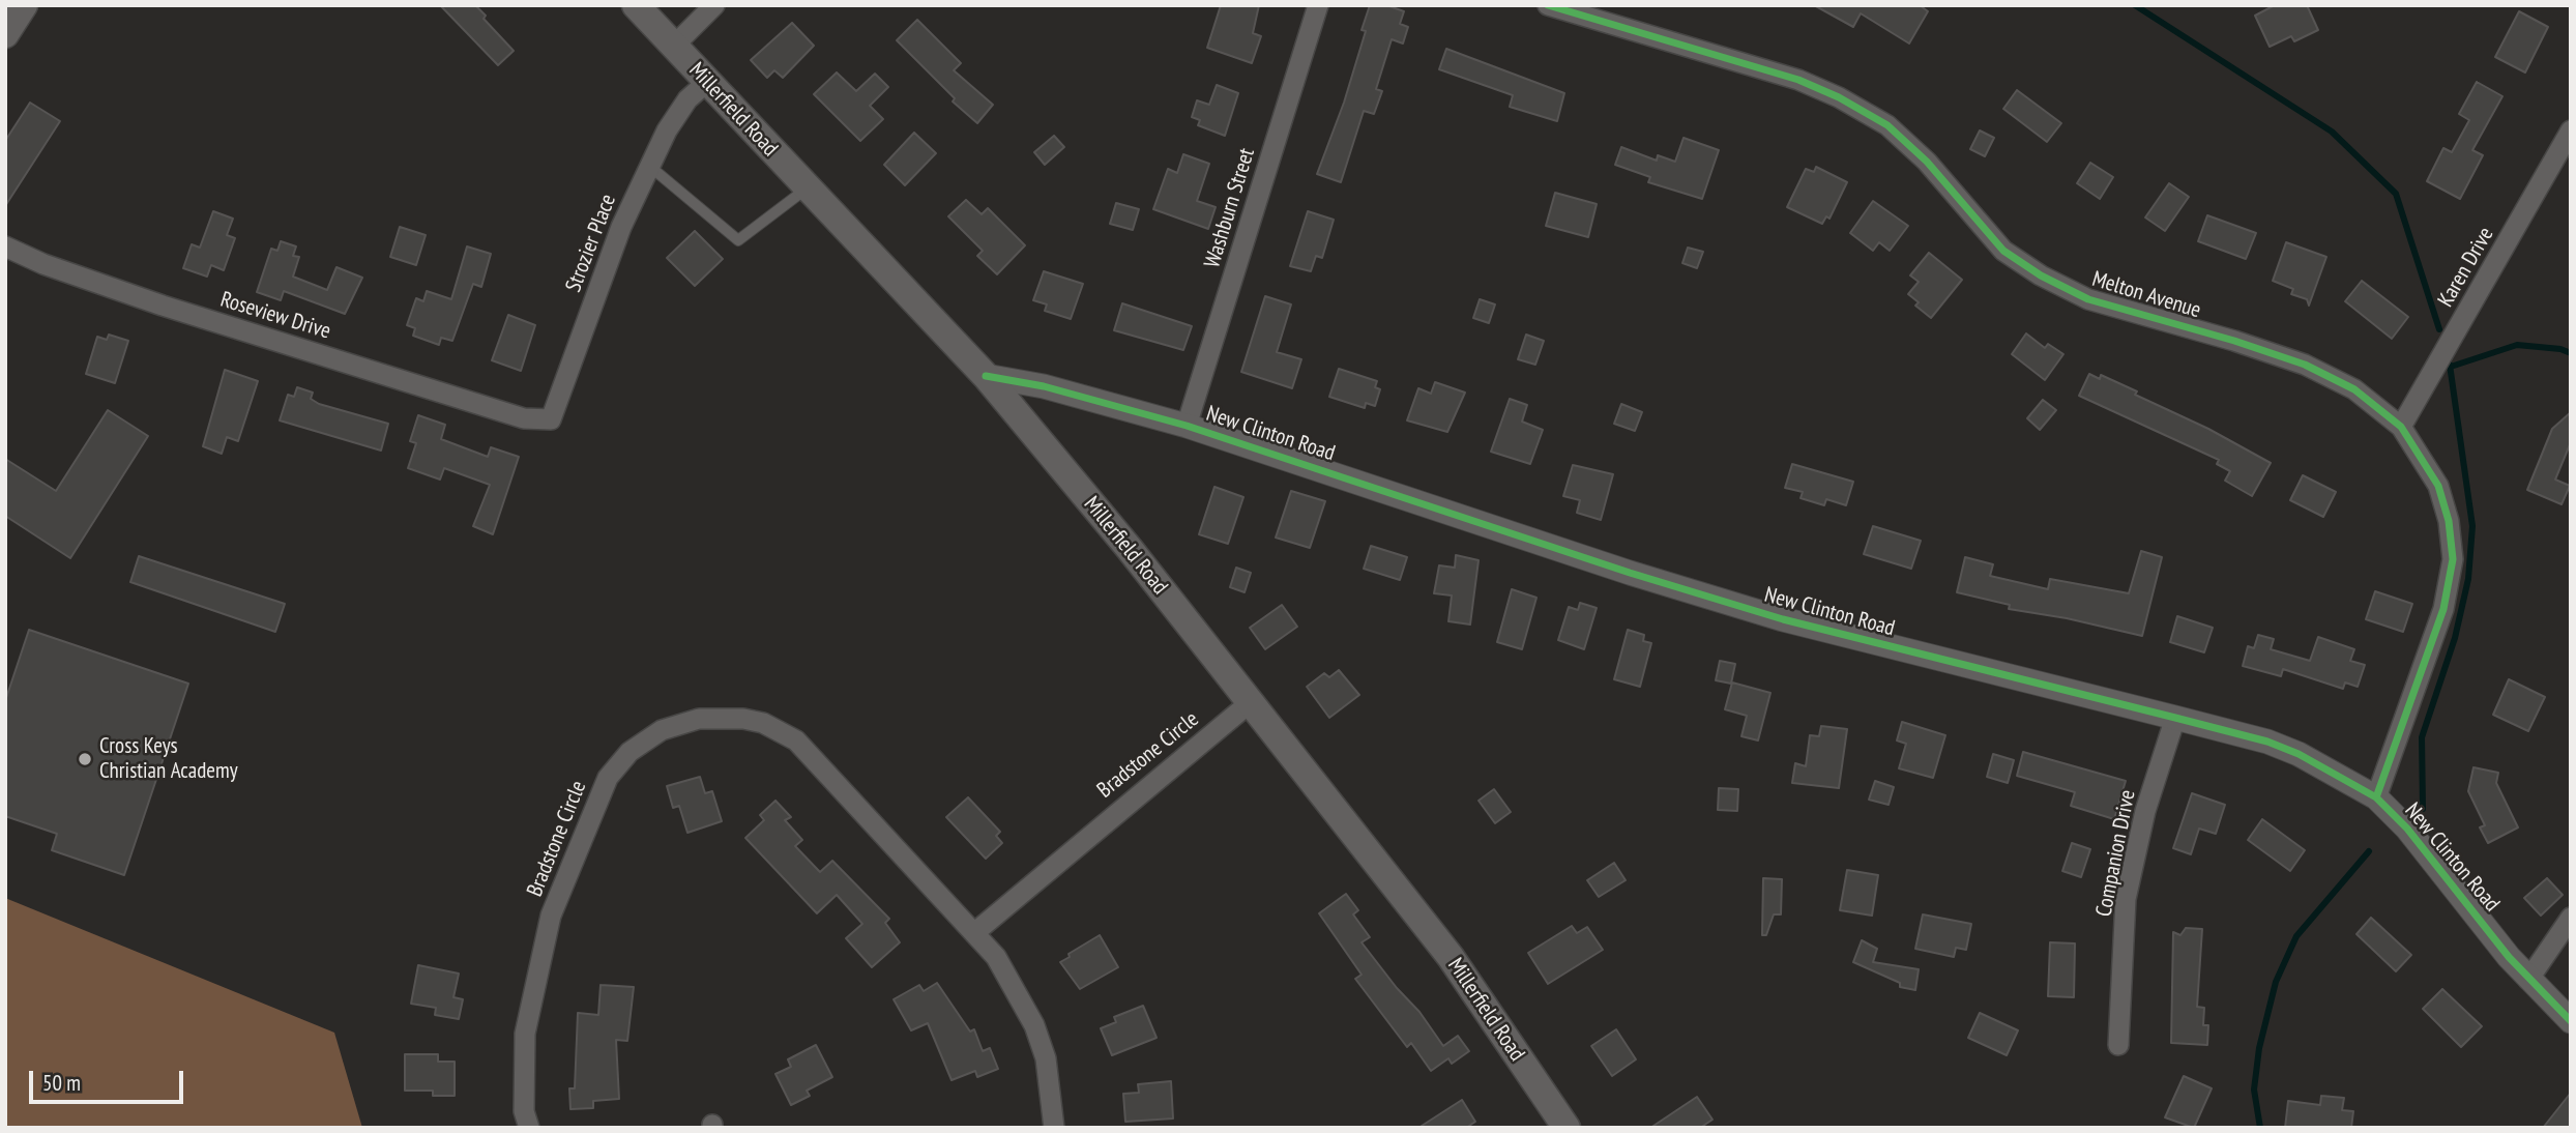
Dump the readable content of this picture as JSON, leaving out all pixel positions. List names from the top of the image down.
{
  "streets": {
    "main road": ["Millerfield Road"],
    "street": [
      "Washburn Street",
      "Strozier Place",
      "Karen Drive",
      "Melton Avenue",
      "Roseview Drive",
      "New Clinton Road",
      "Bradstone Circle",
      "Companion Drive"
    ]
  },
  "crossings": [
    ["Millerfield Road", "Strozier Place"],
    ["Millerfield Road", "New Clinton Road"],
    ["Millerfield Road", "Bradstone Circle"],
    ["Washburn Street", "New Clinton Road"],
    ["Strozier Place", "Roseview Drive"],
    ["Karen Drive", "Melton Avenue"],
    ["Melton Avenue", "New Clinton Road"],
    ["New Clinton Road", "Companion Drive"]
  ],
  "places": ["Cross Keys Christian Academy"],
  "scale_bar": "50 m"
}
